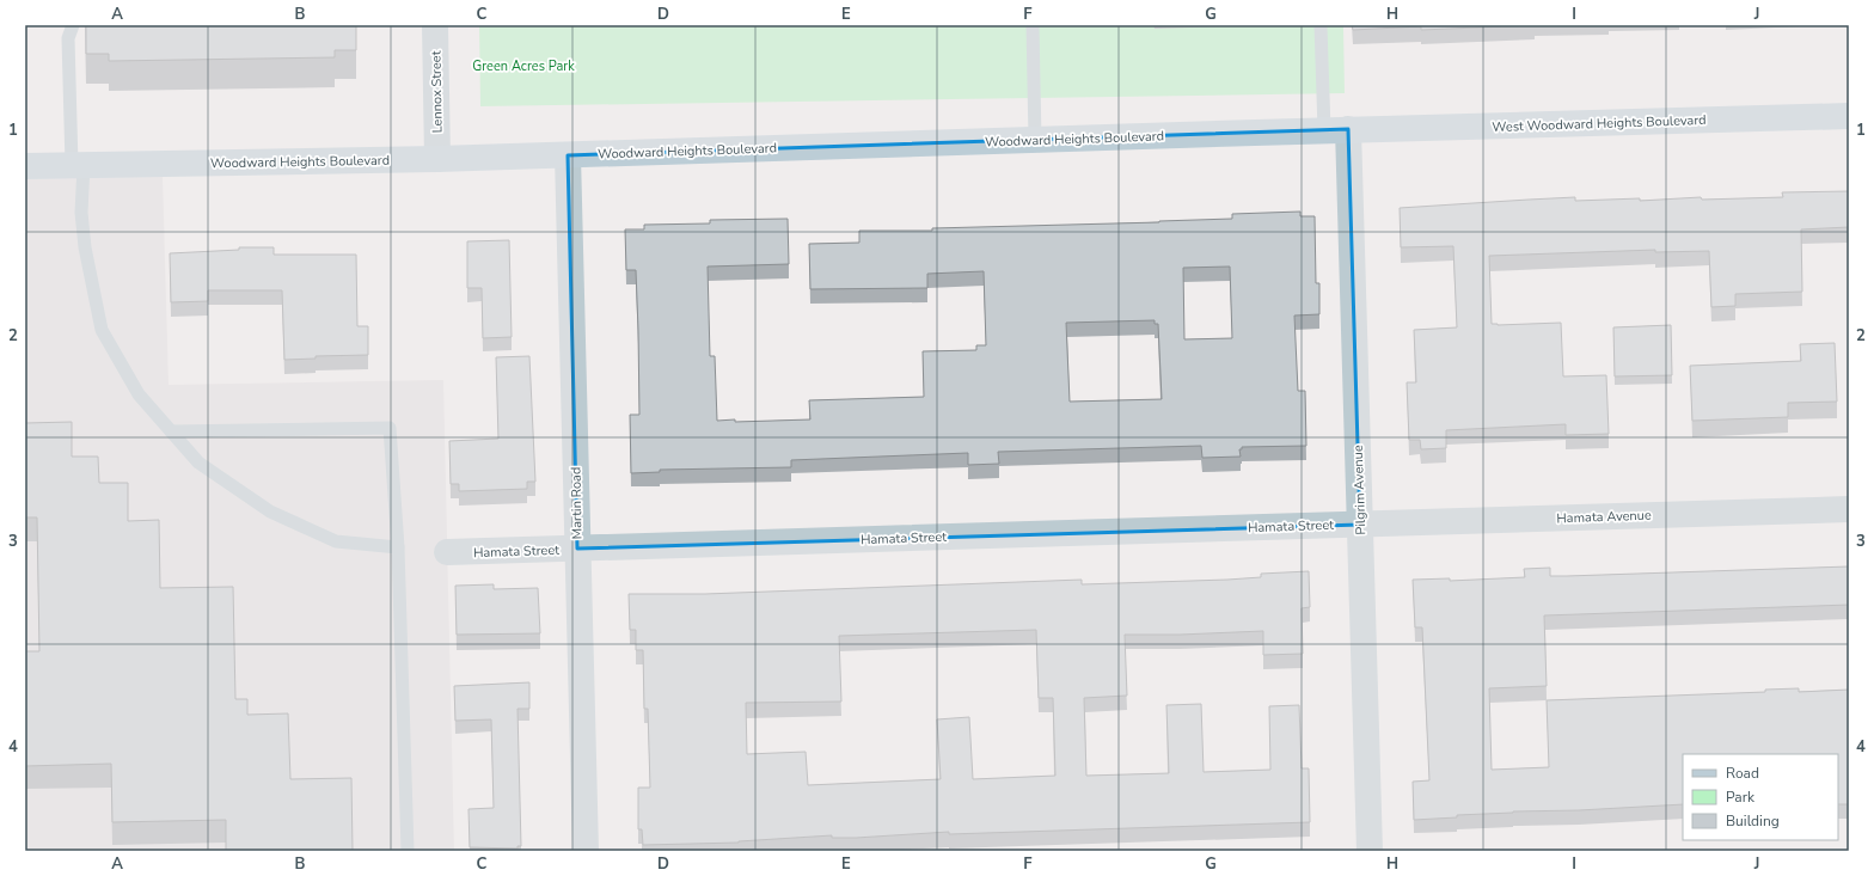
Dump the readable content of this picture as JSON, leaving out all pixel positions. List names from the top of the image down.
{
  "streets": {
    "street": [
      "Lennox Street",
      "West Woodward Heights Boulevard",
      "Woodward Heights Boulevard",
      "Pilgrim Avenue",
      "Martin Road",
      "Hamata Avenue",
      "Hamata Street"
    ]
  },
  "crossings": [
    ["Lennox Street", "Woodward Heights Boulevard"],
    ["West Woodward Heights Boulevard", "Woodward Heights Boulevard"],
    ["West Woodward Heights Boulevard", "Pilgrim Avenue"],
    ["Woodward Heights Boulevard", "Pilgrim Avenue"],
    ["Woodward Heights Boulevard", "Martin Road"],
    ["Pilgrim Avenue", "Hamata Avenue"],
    ["Pilgrim Avenue", "Hamata Street"],
    ["Martin Road", "Hamata Street"],
    ["Hamata Avenue", "Hamata Street"]
  ],
  "parks": ["Green Acres Park"],
  "legend": ["Road", "Park", "Building"],
  "grid": {
    "columns": [
      "A",
      "B",
      "C",
      "D",
      "E",
      "F",
      "G",
      "H",
      "I",
      "J"
    ],
    "rows": [
      "1",
      "2",
      "3",
      "4"
    ]
  }
}
